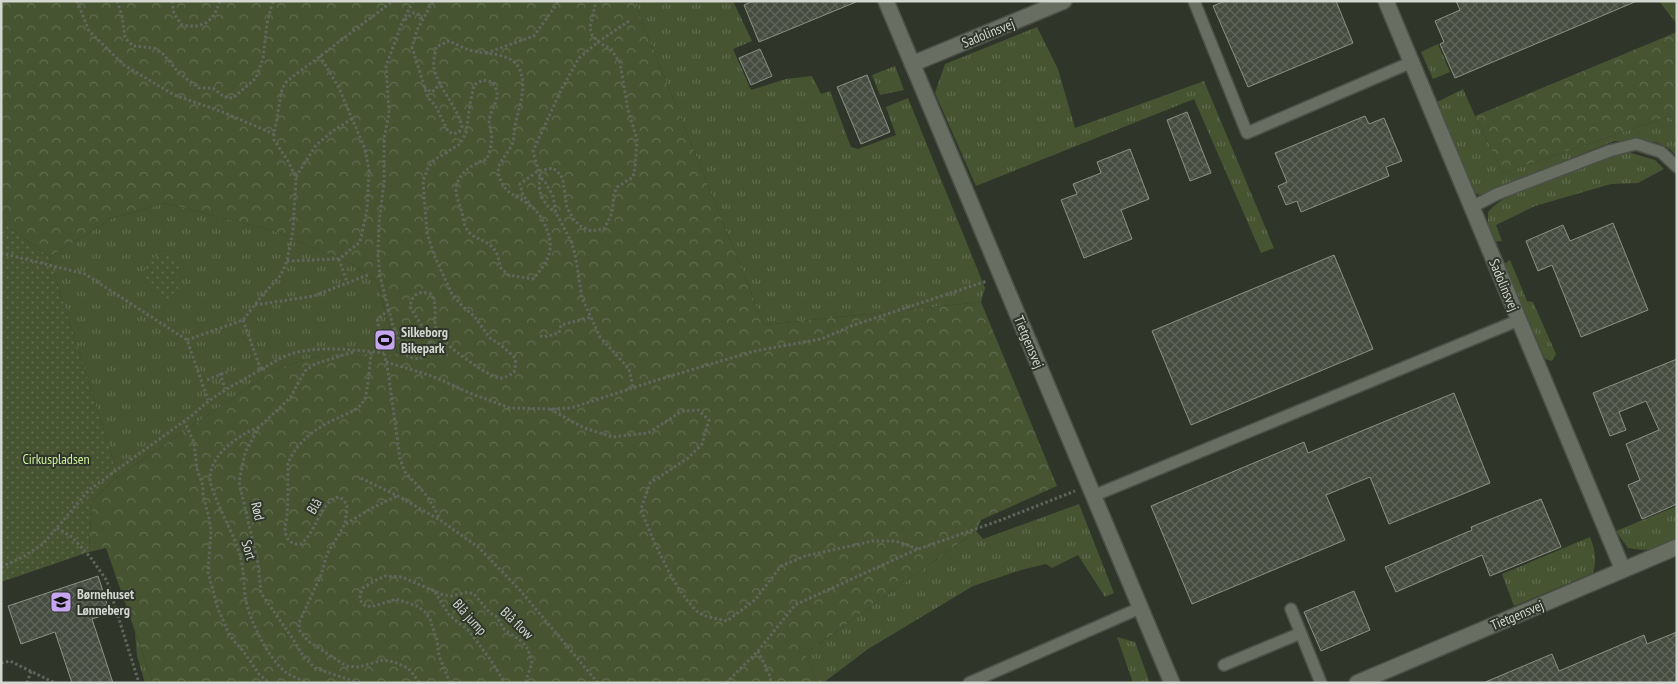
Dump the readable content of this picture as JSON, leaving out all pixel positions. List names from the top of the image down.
{
  "streets": {
    "street": ["Sadolinsvej", "Tietgensvej"],
    "path": [
      "Blå",
      "Rød",
      "Sort",
      "Blå jump",
      "Blå flow"
    ]
  },
  "crossings": [
    ["Sadolinsvej", "Tietgensvej"],
    ["Rød", "Sort"],
    ["Blå jump", "Blå flow"]
  ],
  "parks": ["Cirkuspladsen"],
  "places": {
    "sports": ["Silkeborg Bikepark"],
    "school or university": ["Børnehuset Lønneberg"]
  }
}
